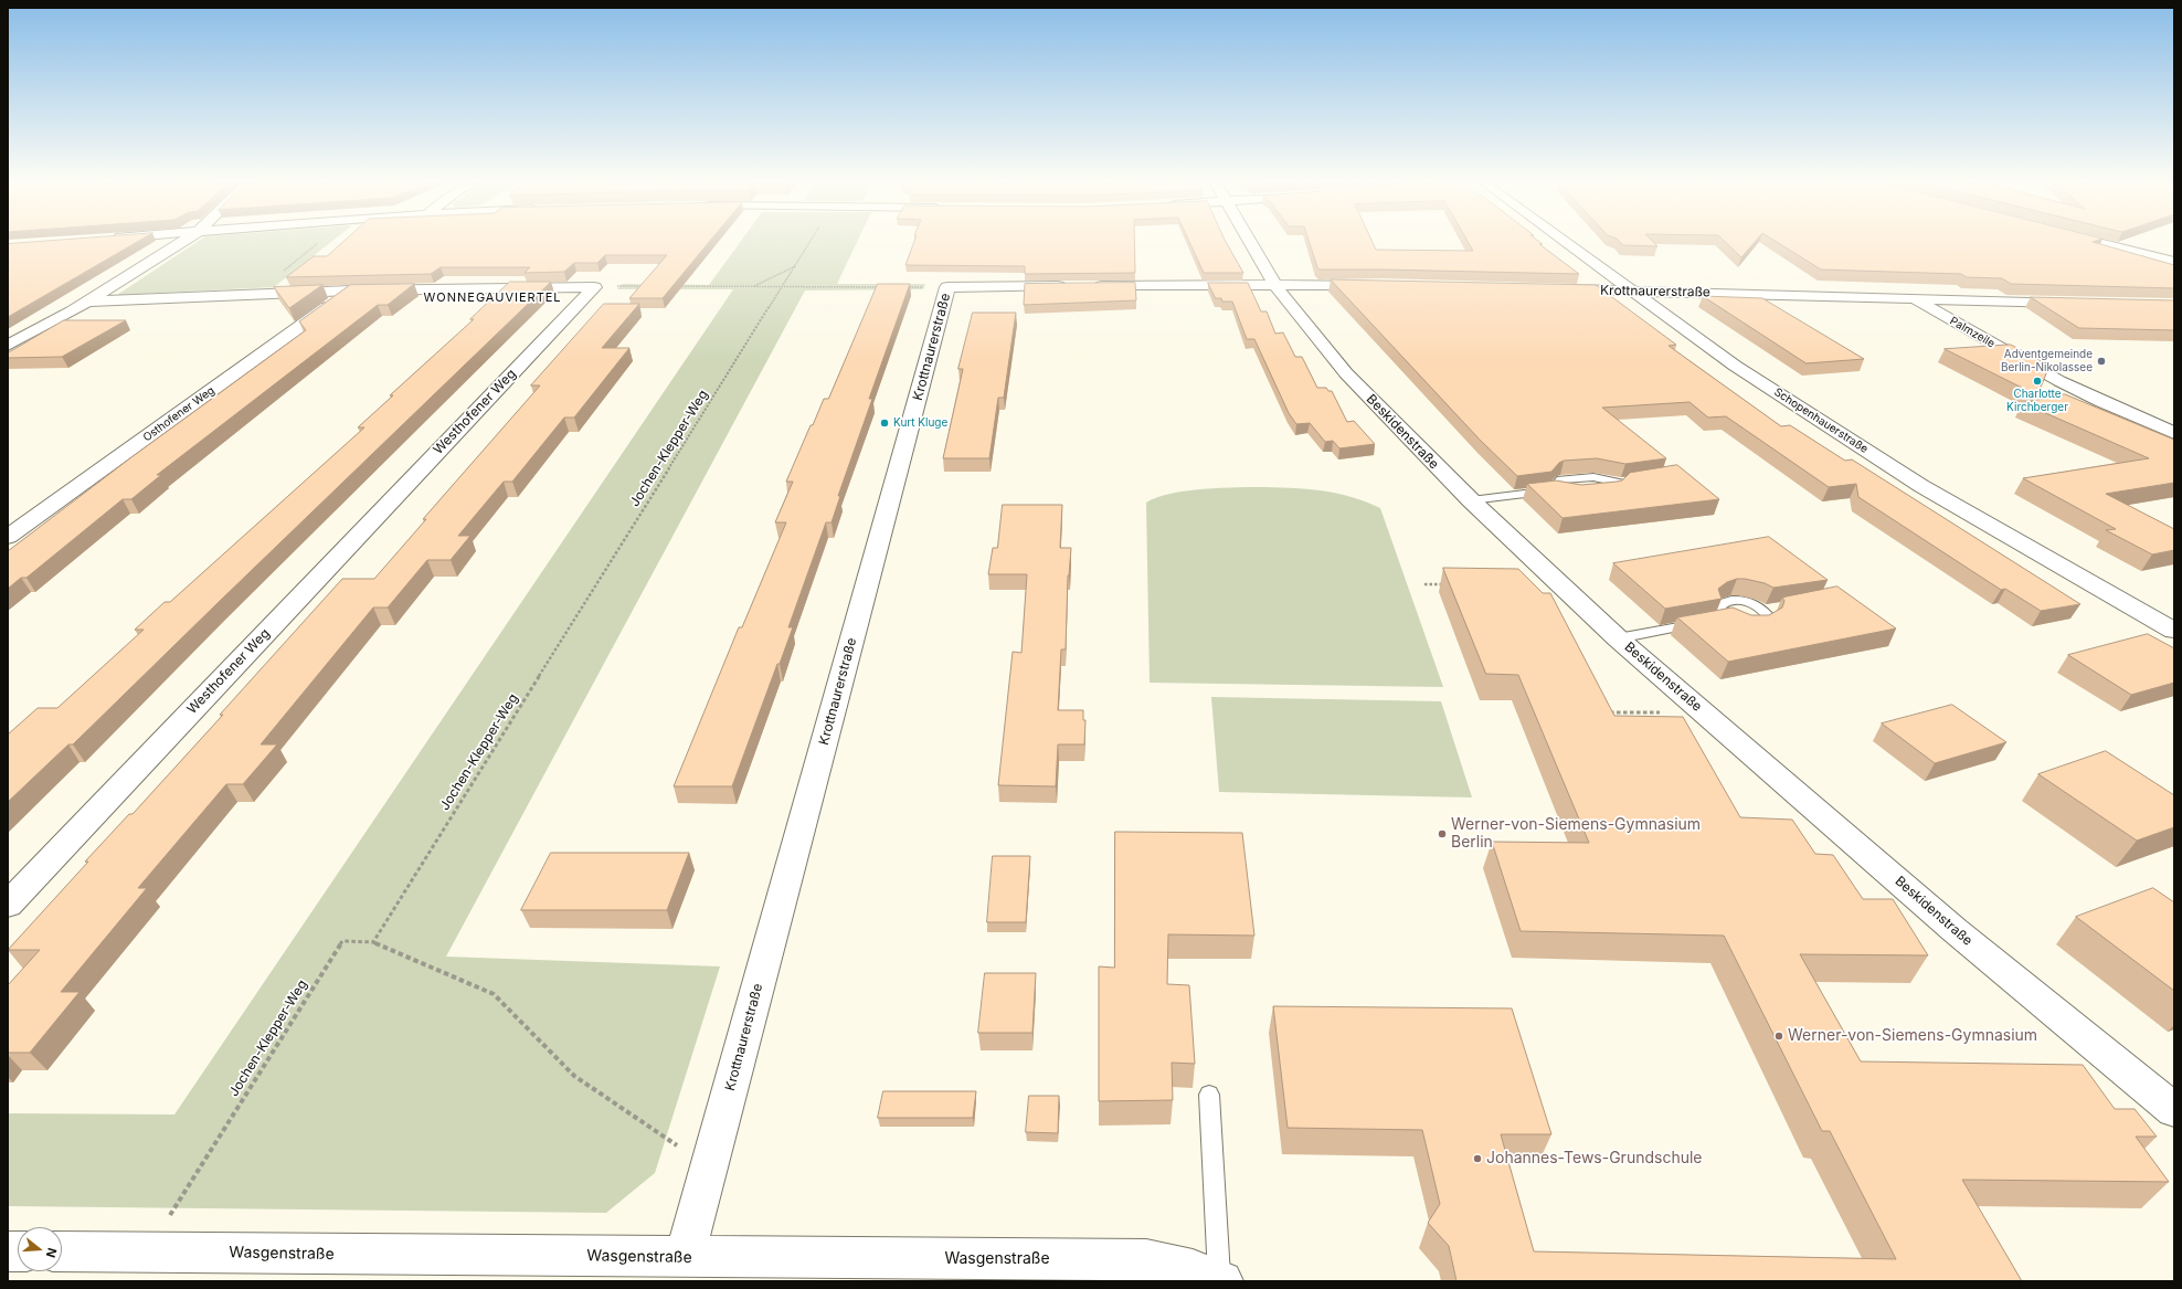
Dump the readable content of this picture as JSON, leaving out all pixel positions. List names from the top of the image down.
{
  "streets": {
    "street": [
      "Krottnaurerstraße",
      "Palmzeile",
      "Westhofener Weg",
      "Osthofener Weg",
      "Schopenhauerstraße",
      "Beskidenstraße",
      "Wasgenstraße"
    ],
    "path": ["Jochen-Klepper-Weg"]
  },
  "crossings": [
    ["Krottnaurerstraße", "Palmzeile"],
    ["Krottnaurerstraße", "Schopenhauerstraße"],
    ["Krottnaurerstraße", "Beskidenstraße"],
    ["Krottnaurerstraße", "Wasgenstraße"],
    ["Westhofener Weg", "Osthofener Weg"]
  ],
  "districts": ["WONNEGAUVIERTEL"],
  "places": [
    "Adventgemeinde Berlin-Nikolassee",
    "Charlotte Kirchberger",
    "Kurt Kluge",
    "Werner-von-Siemens-Gymnasium Berlin",
    "Werner-von-Siemens-Gymnasium",
    "Johannes-Tews-Grundschule"
  ],
  "north": "right"
}
